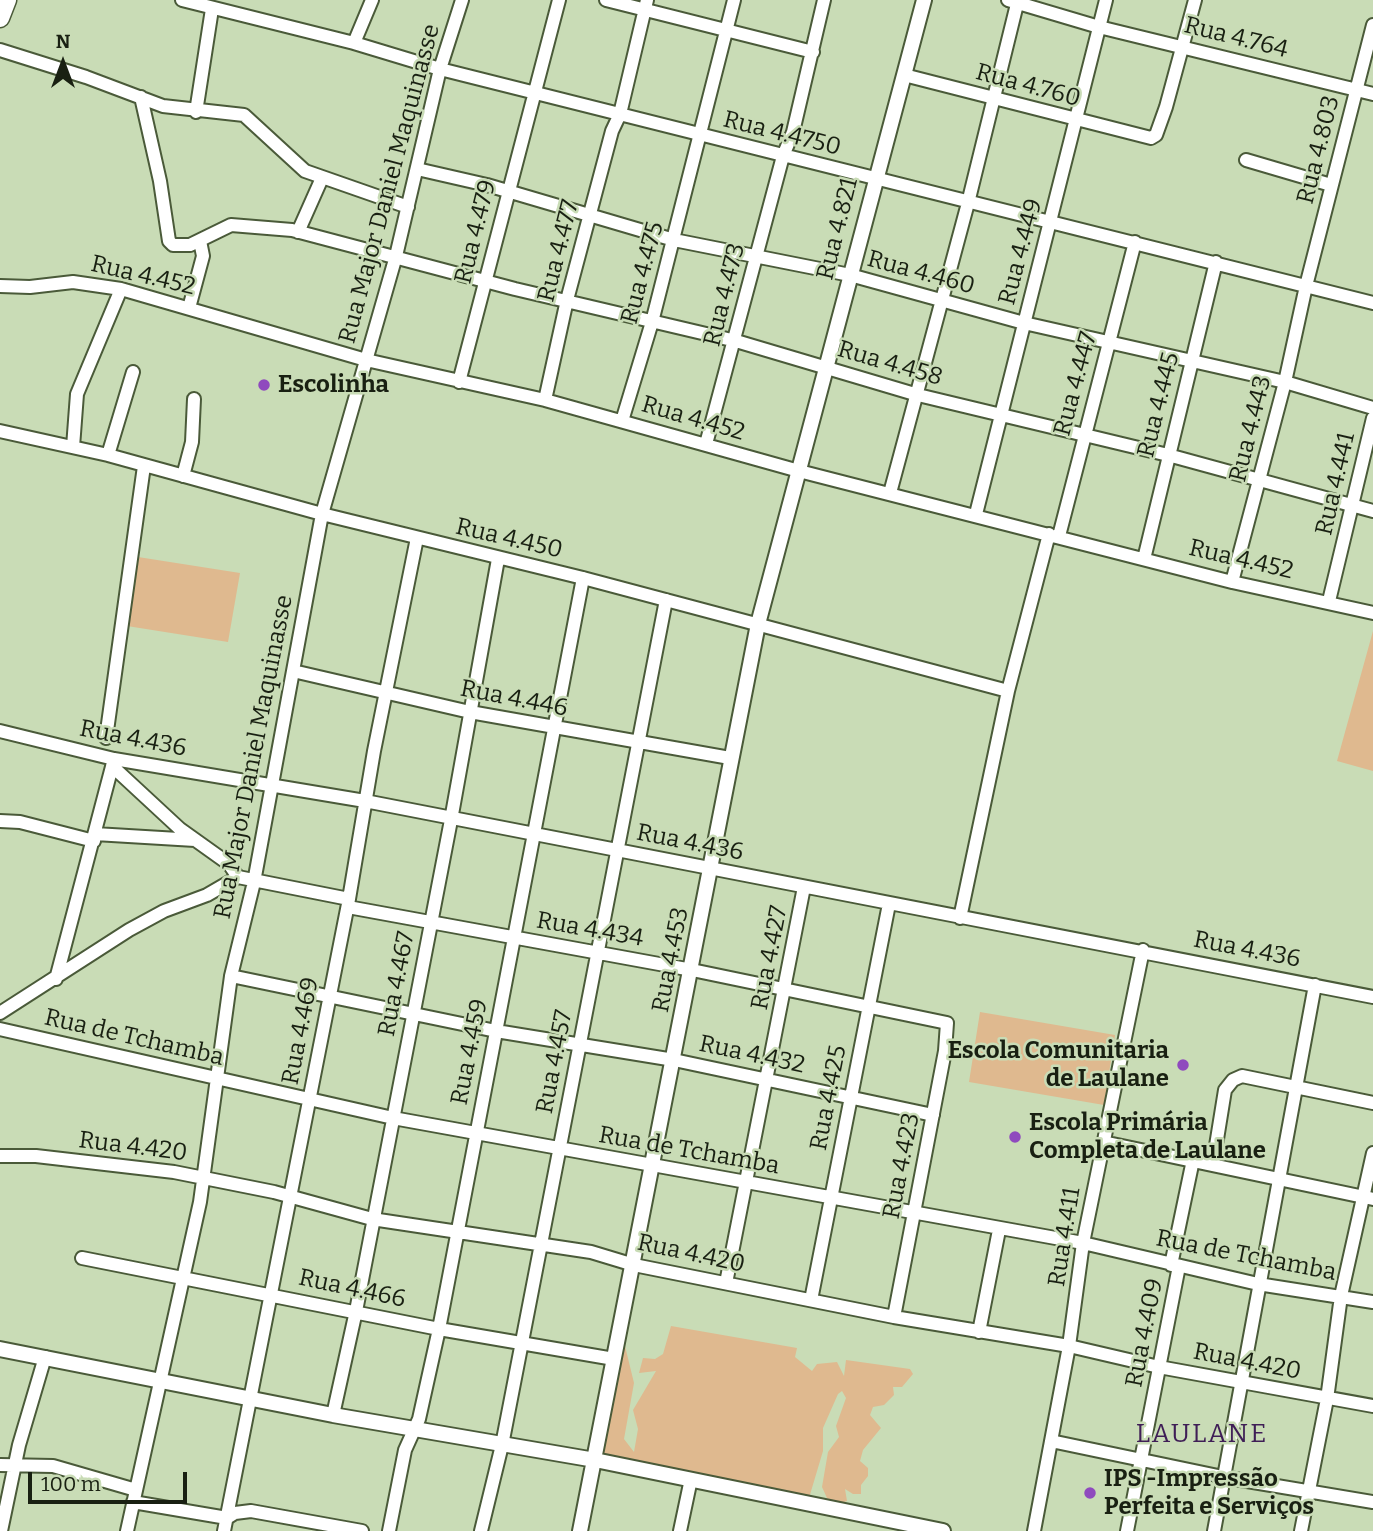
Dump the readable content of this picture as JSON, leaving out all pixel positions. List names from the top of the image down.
{
  "streets": {
    "street": [
      "Rua 4.764",
      "Rua 4.760",
      "Rua 4.4750",
      "Rua 4.803",
      "Rua Major Daniel Maquinasse",
      "Rua 4.821",
      "Rua 4.479",
      "Rua 4.477",
      "Rua 4.449",
      "Rua 4.475",
      "Rua 4.460",
      "Rua 4.452",
      "Rua 4.473",
      "Rua 4.458",
      "Rua 4.447",
      "Rua 4.445",
      "Rua 4.443",
      "Rua 4.441",
      "Rua 4.450",
      "Rua 4.446",
      "Rua 4.436",
      "Rua 4.434",
      "Rua 4.427",
      "Rua 4.453",
      "Rua 4.467",
      "Rua 4.469",
      "Rua de Tchamba",
      "Rua 4.459",
      "Rua 4.432",
      "Rua 4.457",
      "Rua 4.425",
      "Rua 4.420",
      "Rua 4.423",
      "Rua 4.411",
      "Rua 4.466",
      "Rua 4.409"
    ]
  },
  "crossings": [
    ["Rua 4.764", "Rua 4.760"],
    ["Rua 4.764", "Rua 4.803"],
    ["Rua 4.764", "Rua 4.449"],
    ["Rua 4.760", "Rua 4.821"],
    ["Rua 4.760", "Rua 4.449"],
    ["Rua 4.4750", "Rua 4.803"],
    ["Rua 4.4750", "Rua Major Daniel Maquinasse"],
    ["Rua 4.4750", "Rua 4.821"],
    ["Rua 4.4750", "Rua 4.479"],
    ["Rua 4.4750", "Rua 4.477"],
    ["Rua 4.4750", "Rua 4.449"],
    ["Rua 4.4750", "Rua 4.475"],
    ["Rua 4.4750", "Rua 4.473"],
    ["Rua 4.4750", "Rua 4.447"],
    ["Rua 4.4750", "Rua 4.445"],
    ["Rua 4.4750", "Rua 4.443"],
    ["Rua 4.803", "Rua 4.443"],
    ["Rua Major Daniel Maquinasse", "Rua 4.460"],
    ["Rua Major Daniel Maquinasse", "Rua 4.452"],
    ["Rua Major Daniel Maquinasse", "Rua 4.458"],
    ["Rua Major Daniel Maquinasse", "Rua 4.450"],
    ["Rua Major Daniel Maquinasse", "Rua 4.446"],
    ["Rua Major Daniel Maquinasse", "Rua 4.436"],
    ["Rua Major Daniel Maquinasse", "Rua 4.434"],
    ["Rua Major Daniel Maquinasse", "Rua de Tchamba"],
    ["Rua Major Daniel Maquinasse", "Rua 4.432"],
    ["Rua Major Daniel Maquinasse", "Rua 4.420"],
    ["Rua Major Daniel Maquinasse", "Rua 4.466"],
    ["Rua 4.821", "Rua 4.460"],
    ["Rua 4.821", "Rua 4.452"],
    ["Rua 4.821", "Rua 4.458"],
    ["Rua 4.821", "Rua 4.453"],
    ["Rua 4.479", "Rua 4.460"],
    ["Rua 4.479", "Rua 4.452"],
    ["Rua 4.479", "Rua 4.458"],
    ["Rua 4.477", "Rua 4.460"],
    ["Rua 4.477", "Rua 4.452"],
    ["Rua 4.477", "Rua 4.458"],
    ["Rua 4.449", "Rua 4.460"],
    ["Rua 4.449", "Rua 4.452"],
    ["Rua 4.449", "Rua 4.458"],
    ["Rua 4.475", "Rua 4.460"],
    ["Rua 4.475", "Rua 4.452"],
    ["Rua 4.475", "Rua 4.458"],
    ["Rua 4.460", "Rua 4.473"],
    ["Rua 4.460", "Rua 4.447"],
    ["Rua 4.460", "Rua 4.445"],
    ["Rua 4.460", "Rua 4.443"],
    ["Rua 4.452", "Rua 4.473"],
    ["Rua 4.452", "Rua 4.447"],
    ["Rua 4.452", "Rua 4.445"],
    ["Rua 4.452", "Rua 4.443"],
    ["Rua 4.452", "Rua 4.441"],
    ["Rua 4.452", "Rua 4.453"],
    ["Rua 4.473", "Rua 4.458"],
    ["Rua 4.458", "Rua 4.447"],
    ["Rua 4.458", "Rua 4.445"],
    ["Rua 4.458", "Rua 4.443"],
    ["Rua 4.458", "Rua 4.441"],
    ["Rua 4.447", "Rua 4.450"],
    ["Rua 4.447", "Rua 4.436"],
    ["Rua 4.450", "Rua 4.453"],
    ["Rua 4.450", "Rua 4.467"],
    ["Rua 4.450", "Rua 4.469"],
    ["Rua 4.450", "Rua 4.459"],
    ["Rua 4.450", "Rua 4.457"],
    ["Rua 4.446", "Rua 4.453"],
    ["Rua 4.446", "Rua 4.467"],
    ["Rua 4.446", "Rua 4.469"],
    ["Rua 4.446", "Rua 4.459"],
    ["Rua 4.446", "Rua 4.457"],
    ["Rua 4.436", "Rua 4.427"],
    ["Rua 4.436", "Rua 4.453"],
    ["Rua 4.436", "Rua 4.467"],
    ["Rua 4.436", "Rua 4.469"],
    ["Rua 4.436", "Rua 4.459"],
    ["Rua 4.436", "Rua 4.457"],
    ["Rua 4.436", "Rua 4.425"],
    ["Rua 4.436", "Rua 4.411"],
    ["Rua 4.434", "Rua 4.427"],
    ["Rua 4.434", "Rua 4.453"],
    ["Rua 4.434", "Rua 4.467"],
    ["Rua 4.434", "Rua 4.469"],
    ["Rua 4.434", "Rua 4.459"],
    ["Rua 4.434", "Rua 4.457"],
    ["Rua 4.434", "Rua 4.425"],
    ["Rua 4.434", "Rua 4.423"],
    ["Rua 4.427", "Rua de Tchamba"],
    ["Rua 4.427", "Rua 4.432"],
    ["Rua 4.427", "Rua 4.420"],
    ["Rua 4.453", "Rua de Tchamba"],
    ["Rua 4.453", "Rua 4.432"],
    ["Rua 4.453", "Rua 4.420"],
    ["Rua 4.453", "Rua 4.466"],
    ["Rua 4.467", "Rua de Tchamba"],
    ["Rua 4.467", "Rua 4.432"],
    ["Rua 4.467", "Rua 4.420"],
    ["Rua 4.467", "Rua 4.466"],
    ["Rua 4.469", "Rua de Tchamba"],
    ["Rua 4.469", "Rua 4.432"],
    ["Rua 4.469", "Rua 4.420"],
    ["Rua 4.469", "Rua 4.466"],
    ["Rua de Tchamba", "Rua 4.459"],
    ["Rua de Tchamba", "Rua 4.457"],
    ["Rua de Tchamba", "Rua 4.425"],
    ["Rua de Tchamba", "Rua 4.423"],
    ["Rua de Tchamba", "Rua 4.411"],
    ["Rua de Tchamba", "Rua 4.409"],
    ["Rua 4.459", "Rua 4.432"],
    ["Rua 4.459", "Rua 4.420"],
    ["Rua 4.459", "Rua 4.466"],
    ["Rua 4.432", "Rua 4.457"],
    ["Rua 4.432", "Rua 4.425"],
    ["Rua 4.432", "Rua 4.423"],
    ["Rua 4.457", "Rua 4.420"],
    ["Rua 4.457", "Rua 4.466"],
    ["Rua 4.425", "Rua 4.420"],
    ["Rua 4.420", "Rua 4.423"],
    ["Rua 4.420", "Rua 4.411"],
    ["Rua 4.420", "Rua 4.409"]
  ],
  "districts": ["LAULANE"],
  "places": [
    "Escolinha",
    "Escola Comunitaria de Laulane",
    "Escola Primária Completa de Laulane",
    "IPS -Impressão Perfeita e Serviços"
  ],
  "scale_bar": "100 m",
  "north": "top"
}
